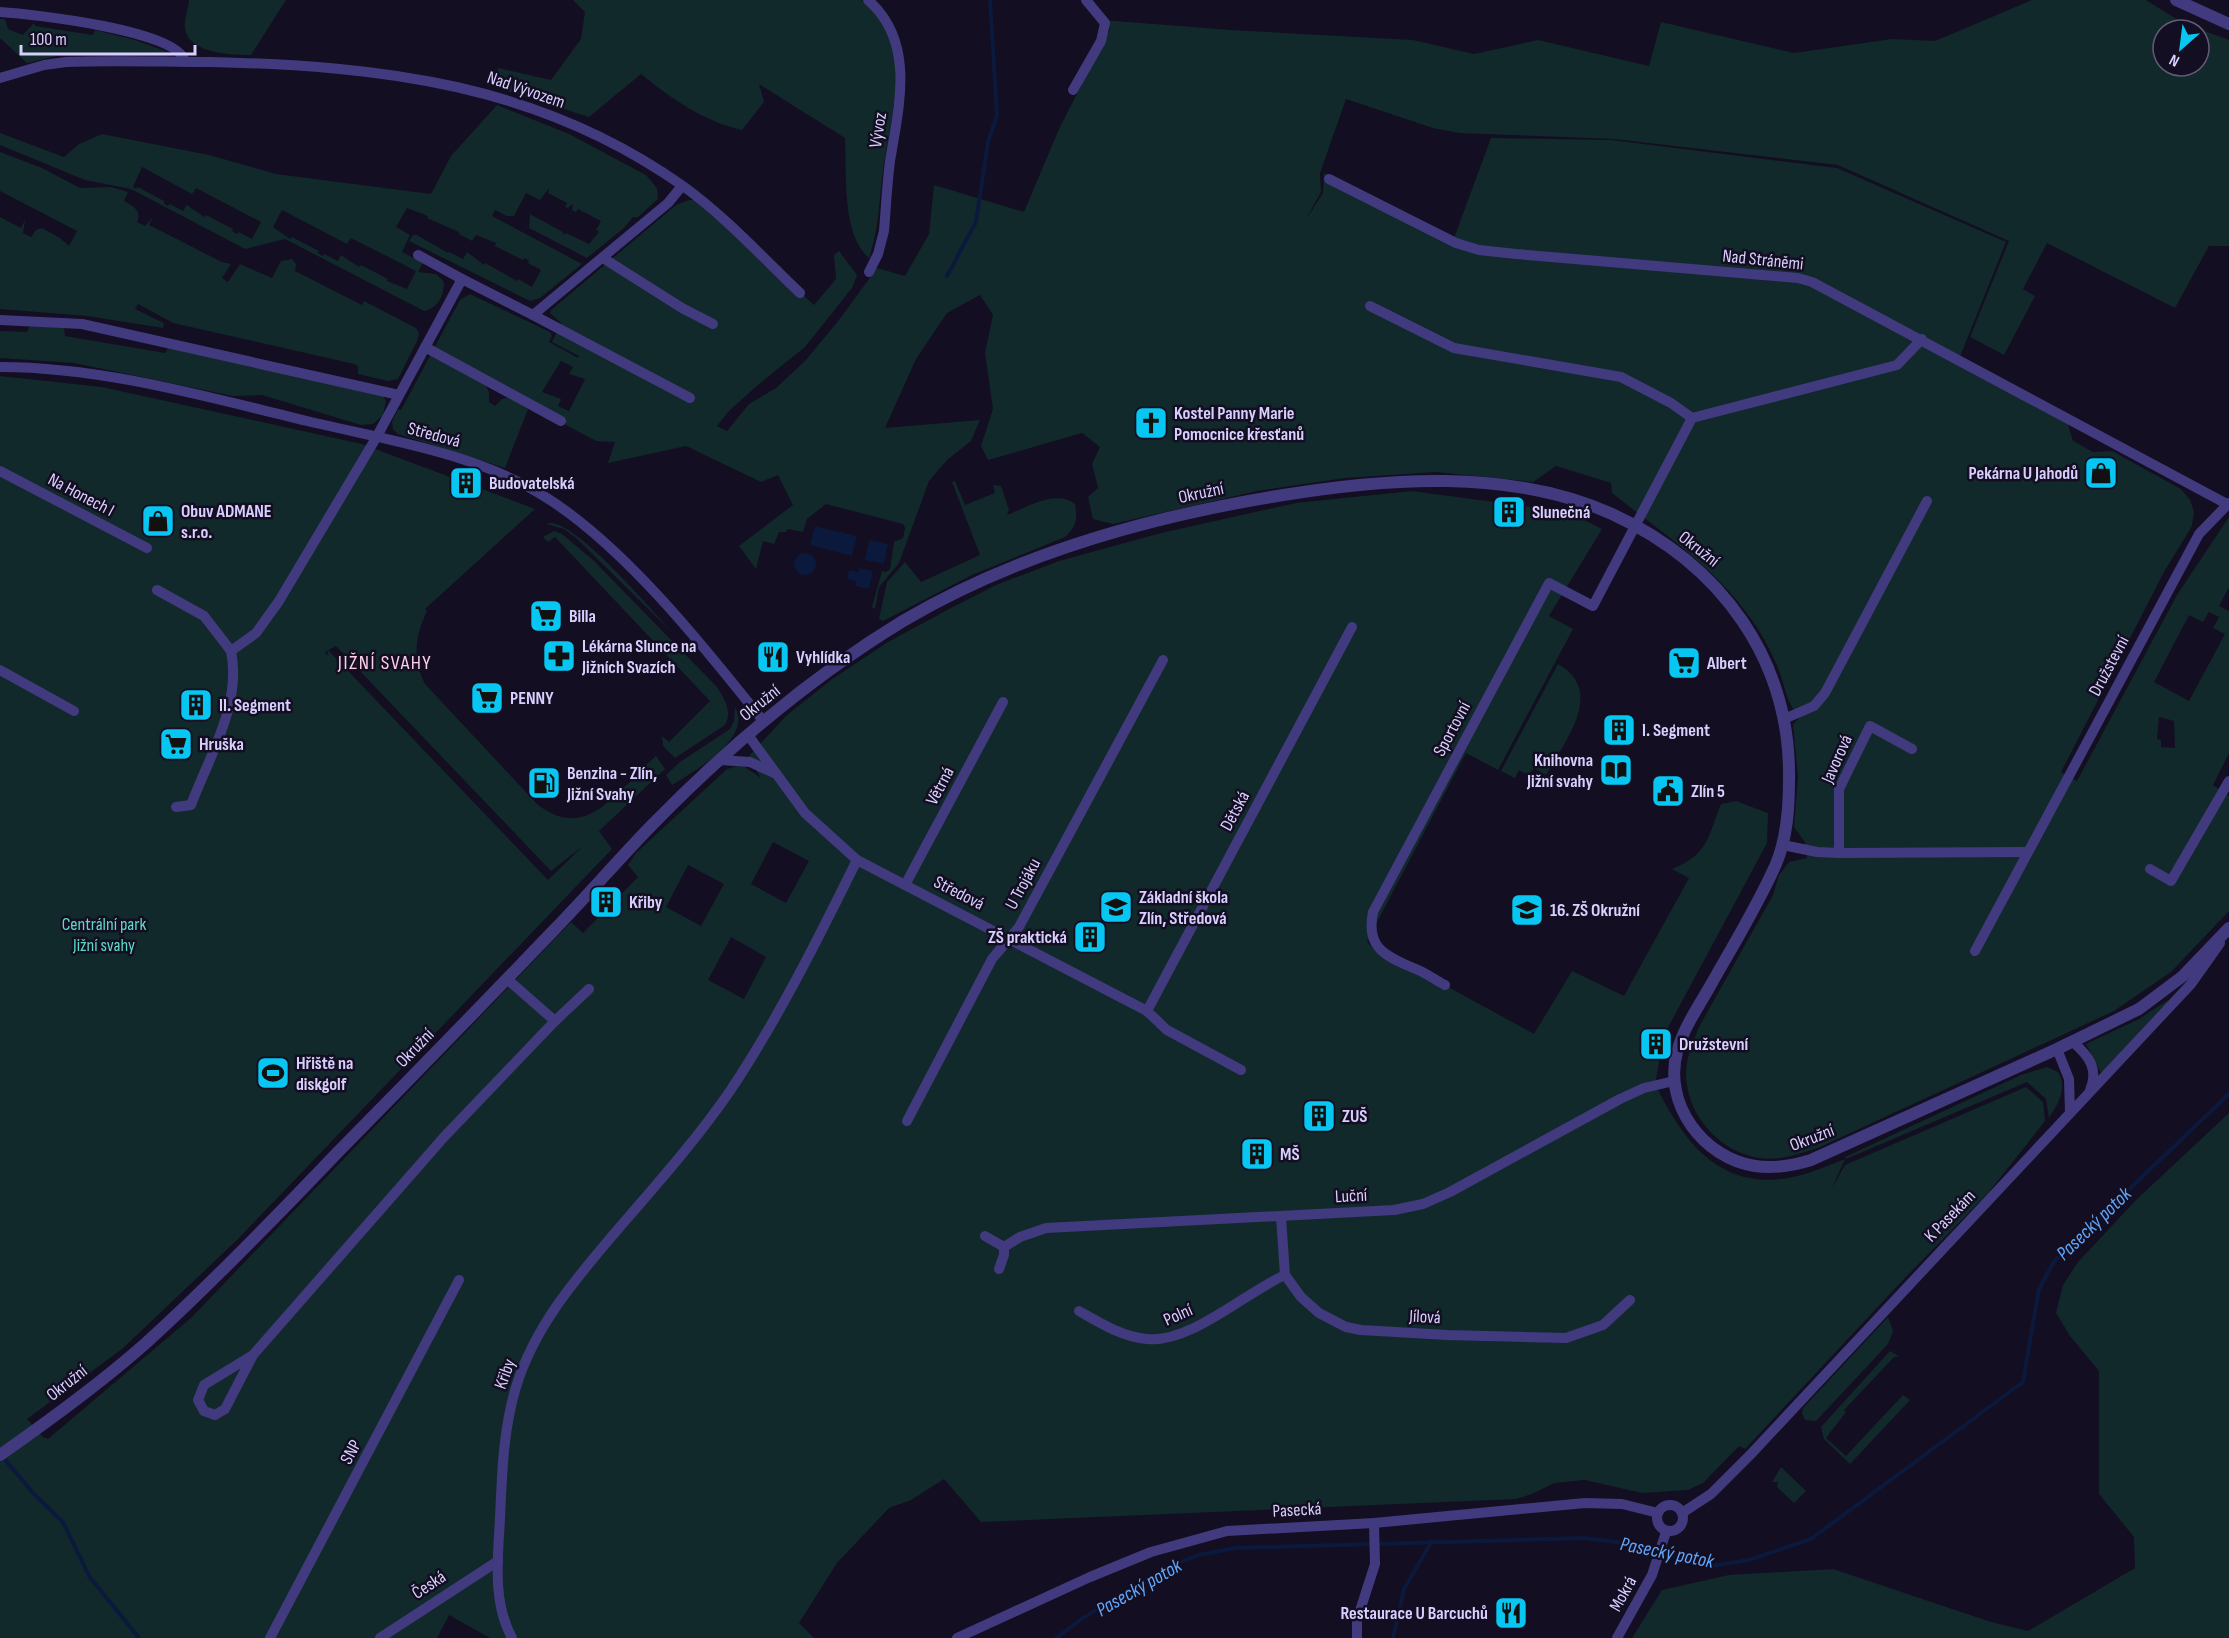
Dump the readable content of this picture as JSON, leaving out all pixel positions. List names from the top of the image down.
{
  "streets": {
    "street": [
      "Nad Vývozem",
      "Vývoz",
      "Nad Stráněmi",
      "Středová",
      "Okružní",
      "Na Honech I",
      "Družstevní",
      "Sportovní",
      "Javorová",
      "Větrná",
      "Dětská",
      "U Trojáku",
      "Luční",
      "K Pasekám",
      "Polní",
      "Jílová",
      "Křiby",
      "SNP",
      "Pasecká",
      "Česká",
      "Mokrá"
    ]
  },
  "crossings": [
    ["Nad Stráněmi", "Družstevní"],
    ["Středová", "Okružní"],
    ["Středová", "Větrná"],
    ["Středová", "Dětská"],
    ["Středová", "U Trojáku"],
    ["Středová", "Křiby"],
    ["Okružní", "Sportovní"],
    ["Okružní", "Luční"],
    ["Okružní", "K Pasekám"],
    ["K Pasekám", "Pasecká"],
    ["K Pasekám", "Mokrá"],
    ["Polní", "Jílová"],
    ["Křiby", "Česká"],
    ["Pasecká", "Mokrá"]
  ],
  "districts": ["JIŽNÍ SVAHY"],
  "water": ["Pasecký potok"],
  "parks": ["Centrální park Jižní svahy"],
  "places": {
    "church": ["Kostel Panny Marie Pomocnice křesťanů"],
    "shop": ["Pekárna U Jahodů", "Obuv ADMANE s.r.o."],
    "building": [
      "Budovatelská",
      "Slunečná",
      "II. Segment",
      "I. Segment",
      "Křiby",
      "ZŠ praktická",
      "Družstevní",
      "ZUŠ",
      "MŠ"
    ],
    "supermarket": [
      "Billa",
      "Albert",
      "PENNY",
      "Hruška"
    ],
    "pharmacy": ["Lékárna Slunce na Jižních Svazích"],
    "restaurant": ["Vyhlídka", "Restaurace U Barcuchů"],
    "library": ["Knihovna Jižní svahy"],
    "fuel station": ["Benzina - Zlín, Jižní Svahy"],
    "public building": ["Zlín 5"],
    "school or university": ["Základní škola Zlín, Středová", "16. ZŠ Okružní"],
    "sports": ["Hřiště na diskgolf"]
  },
  "scale_bar": "100 m",
  "north": "bottom left"
}
